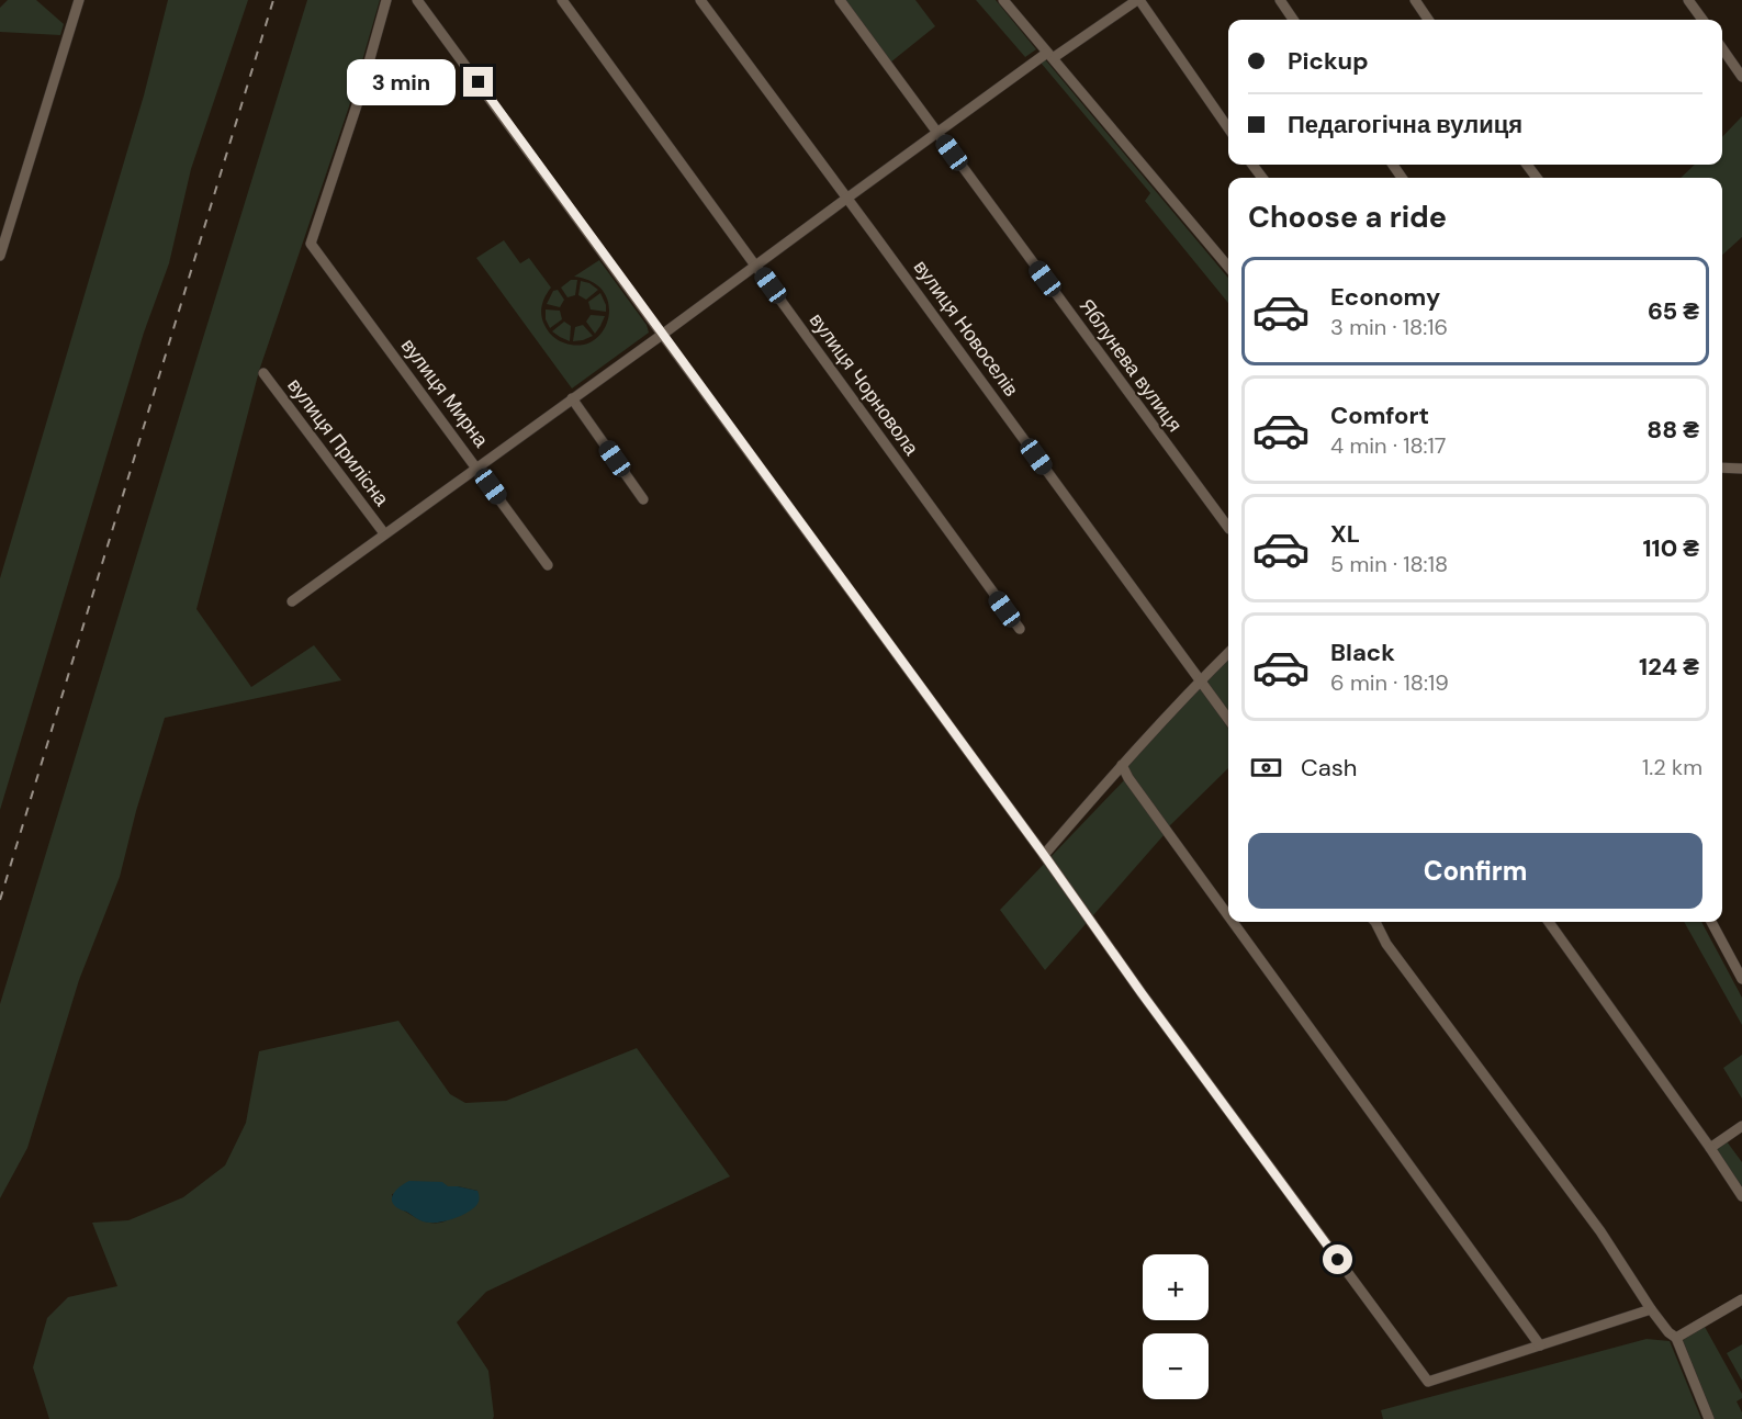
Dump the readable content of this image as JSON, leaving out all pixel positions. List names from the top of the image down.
{
  "streets": {
    "street": [
      "вулиця Новоселів",
      "Яблунева вулиця",
      "вулиця Чорновола",
      "вулиця Мирна",
      "вулиця Прилісна"
    ]
  },
  "page": {
    "banner": ["Pickup", "Педагогічна вулиця"],
    "bubble": "3 min",
    "heading": "Choose a ride",
    "list": [
      {
        "name": "Economy",
        "note": "3 min · 18:16",
        "value": "65 ₴"
      },
      {
        "name": "Comfort",
        "note": "4 min · 18:17",
        "value": "88 ₴"
      },
      {
        "name": "XL",
        "note": "5 min · 18:18",
        "value": "110 ₴"
      },
      {
        "name": "Black",
        "note": "6 min · 18:19",
        "value": "124 ₴"
      }
    ],
    "pay": ["Cash", "1.2 km"],
    "buttons": "Confirm",
    "map_buttons": ["+", "−"]
  }
}
